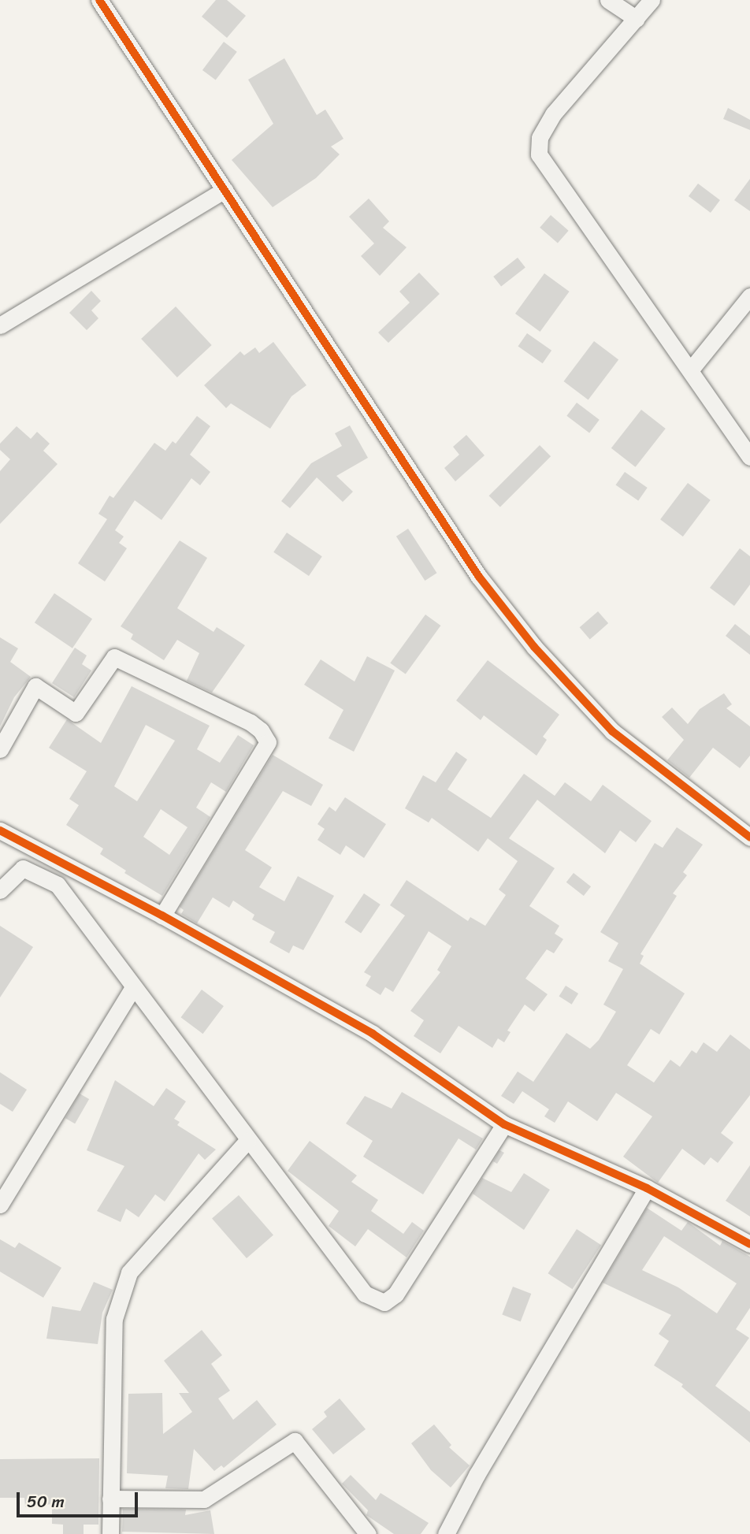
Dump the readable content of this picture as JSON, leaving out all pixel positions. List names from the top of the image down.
{
  "scale_bar": "50 m"
}
